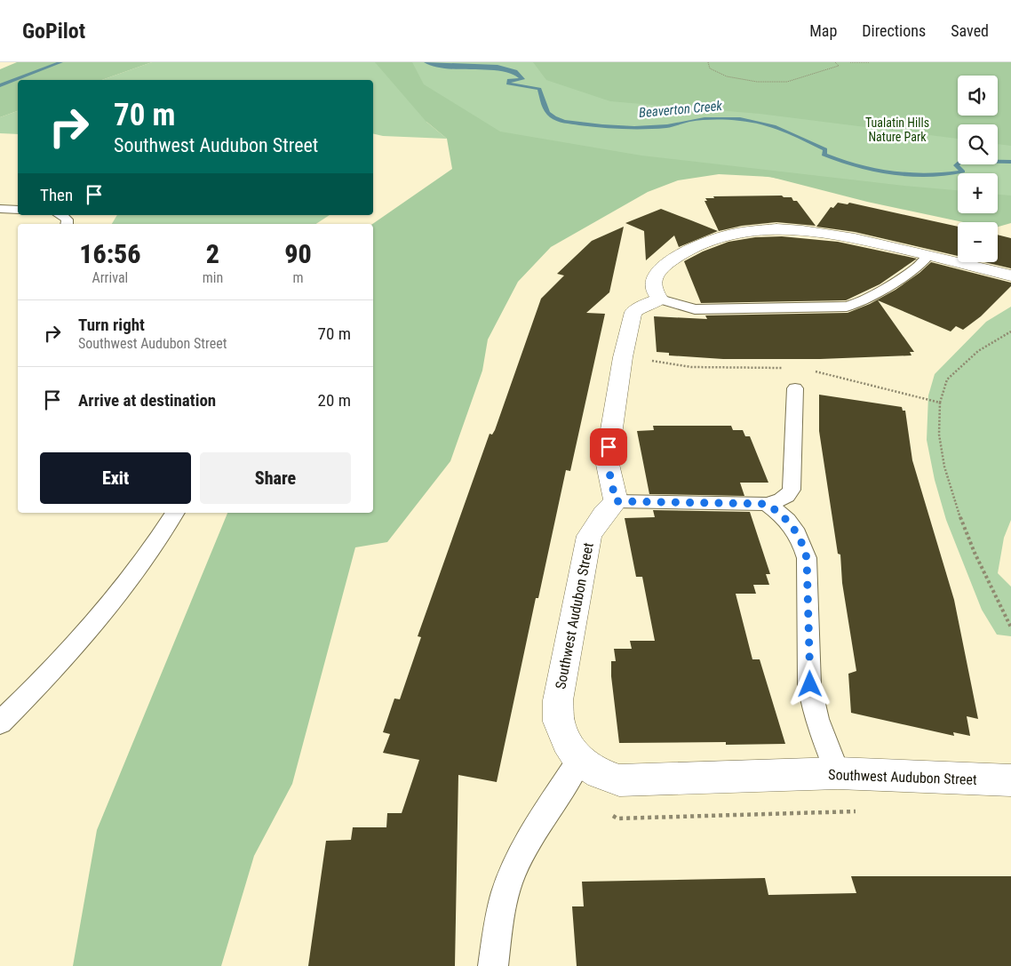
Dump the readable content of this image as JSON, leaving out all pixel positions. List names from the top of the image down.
{
  "streets": {
    "street": ["Southwest Audubon Street"]
  },
  "water": ["Beaverton Creek"],
  "parks": ["Tualatin Hills Nature Park"],
  "page": {
    "header": "GoPilot",
    "nav": ["Map", "Directions", "Saved"],
    "map_buttons": ["+", "−"],
    "turn": ["70 m", "Southwest Audubon Street"],
    "then": "Then",
    "eta": [
      "16:56",
      "Arrival",
      "2",
      "min",
      "90",
      "m"
    ],
    "list": [
      {
        "name": "Turn right",
        "note": "Southwest Audubon Street",
        "value": "70 m"
      },
      {
        "name": "Arrive at destination",
        "value": "20 m"
      }
    ],
    "buttons": ["Exit", "Share"]
  }
}
